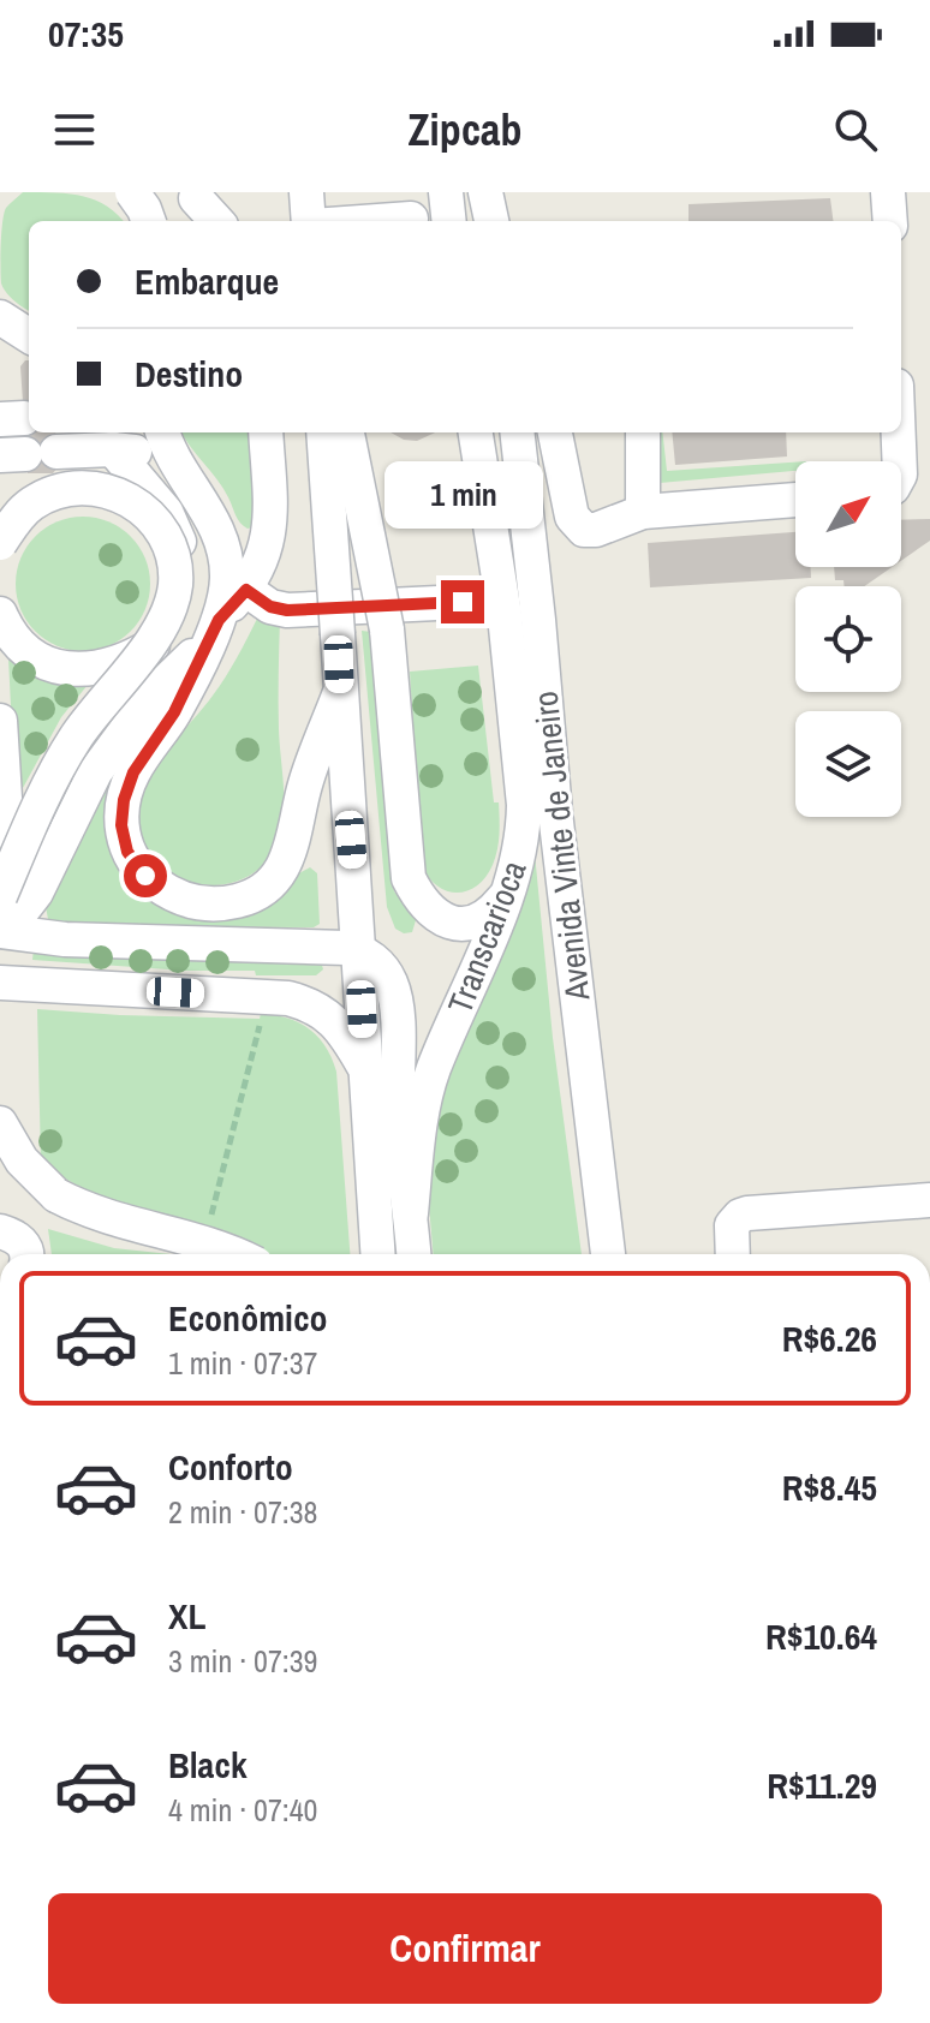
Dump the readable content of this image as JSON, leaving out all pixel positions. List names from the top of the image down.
{
  "streets": {
    "street": ["Avenida Vinte de Janeiro", "Transcarioca"]
  },
  "crossings": [
    ["Avenida Vinte de Janeiro", "Transcarioca"]
  ],
  "north": "top right",
  "page": {
    "status": "07:35",
    "header": "Zipcab",
    "banner": ["Embarque", "Destino"],
    "bubble": "1 min",
    "list": [
      {
        "name": "Econômico",
        "note": "1 min · 07:37",
        "value": "R$6.26"
      },
      {
        "name": "Conforto",
        "note": "2 min · 07:38",
        "value": "R$8.45"
      },
      {
        "name": "XL",
        "note": "3 min · 07:39",
        "value": "R$10.64"
      },
      {
        "name": "Black",
        "note": "4 min · 07:40",
        "value": "R$11.29"
      }
    ],
    "buttons": "Confirmar"
  }
}
